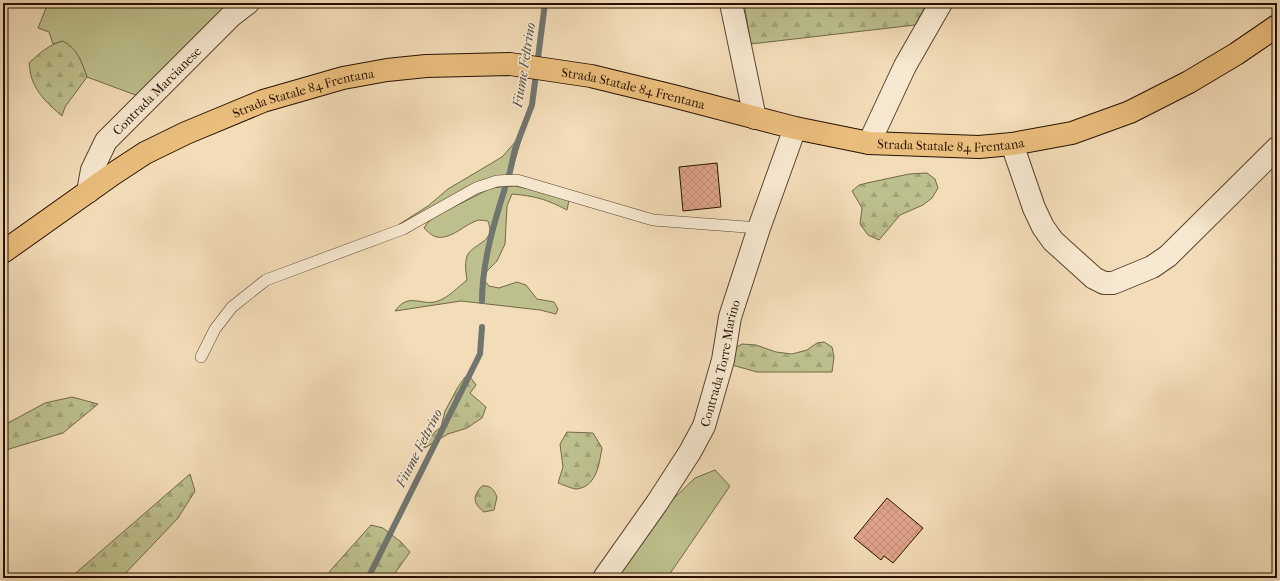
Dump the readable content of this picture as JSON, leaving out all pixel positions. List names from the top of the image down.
{
  "streets": {
    "main road": ["Strada Statale 84 Frentana"],
    "street": ["Contrada Marcianese", "Contrada Torre Marino"]
  },
  "crossings": [
    ["Strada Statale 84 Frentana", "Contrada Marcianese"],
    ["Strada Statale 84 Frentana", "Contrada Torre Marino"]
  ],
  "water": ["Fiume Feltrino"]
}
